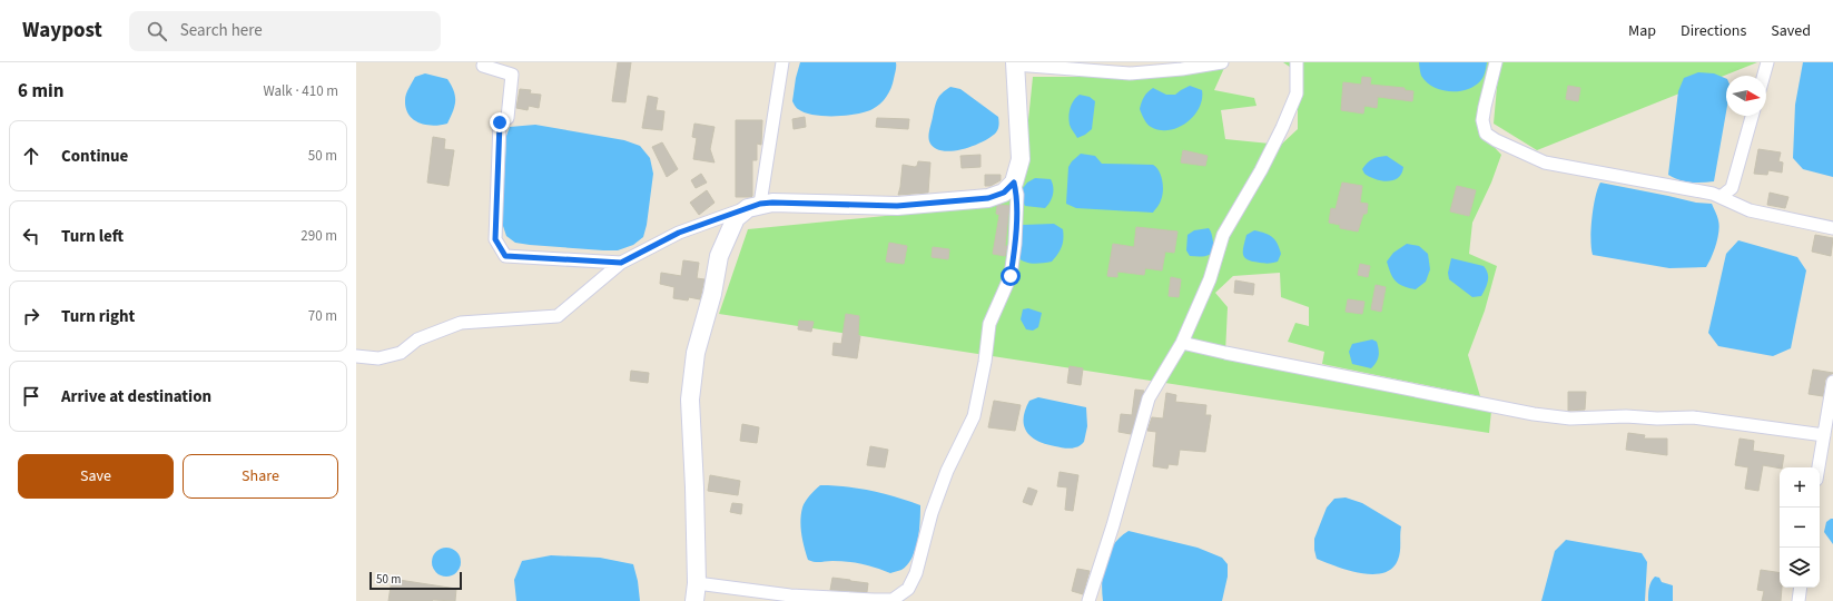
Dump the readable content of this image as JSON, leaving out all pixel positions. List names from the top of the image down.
{
  "scale_bar": "50 m",
  "north": "right",
  "page": {
    "header": "Waypost",
    "search": "Search here",
    "nav": ["Map", "Directions", "Saved"],
    "heading": ["6 min", "Walk · 410 m"],
    "list": [
      ["Continue", "50 m"],
      ["Turn left", "290 m"],
      ["Turn right", "70 m"],
      "Arrive at destination"
    ],
    "buttons": ["Save", "Share"],
    "map_buttons": ["+", "−"],
    "scale": "50 m"
  }
}
